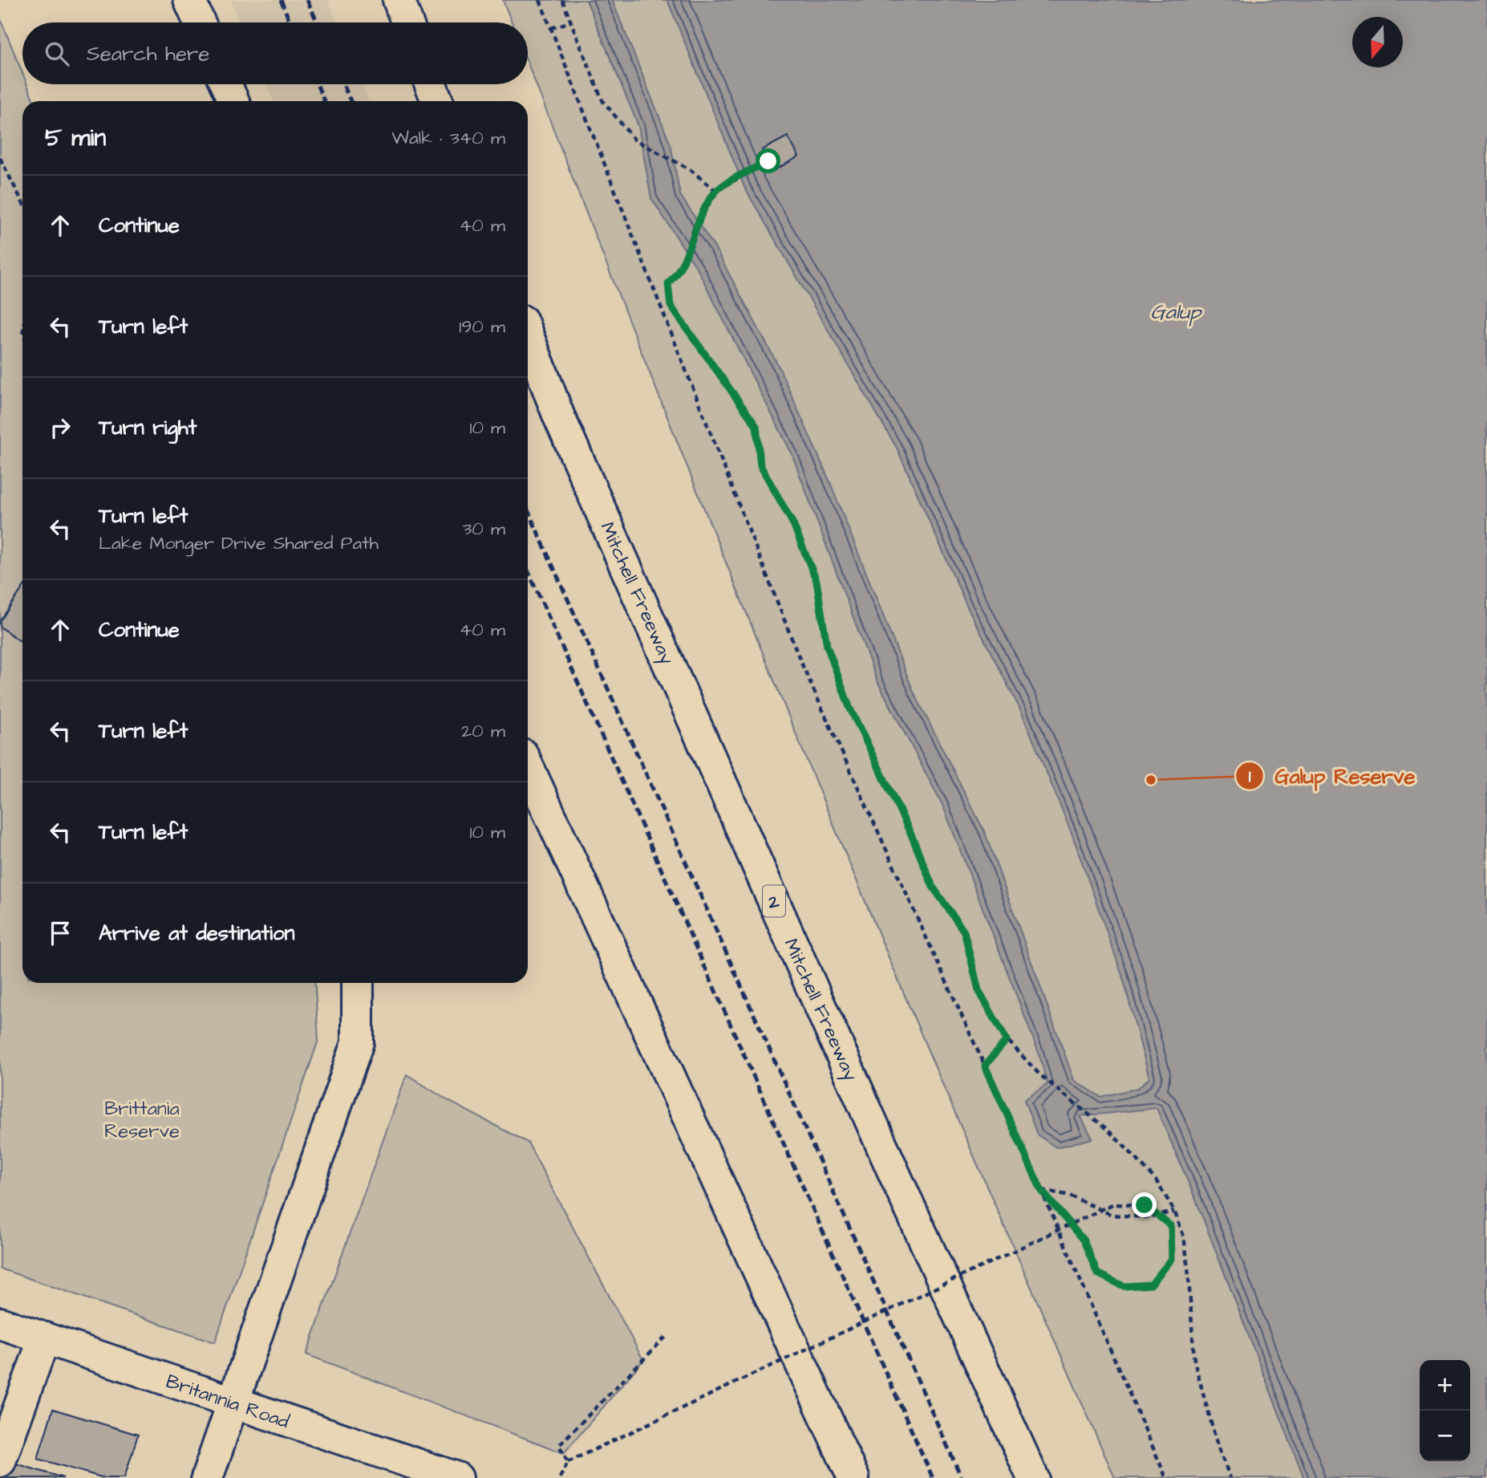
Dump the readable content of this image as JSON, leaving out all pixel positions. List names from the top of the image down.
{
  "streets": {
    "main road": ["Mitchell Freeway", "2", "Britannia Road"]
  },
  "water": ["Galup"],
  "parks": ["Brittania Reserve"],
  "places": ["Galup Reserve"],
  "north": "bottom",
  "page": {
    "search": "Search here",
    "heading": ["5 min", "Walk · 340 m"],
    "list": [
      ["Continue", "40 m"],
      ["Turn left", "190 m"],
      ["Turn right", "10 m"],
      ["Turn left", "Lake Monger Drive Shared Path", "30 m"],
      ["Continue", "40 m"],
      ["Turn left", "20 m"],
      ["Turn left", "10 m"],
      "Arrive at destination"
    ],
    "map_buttons": ["+", "−"]
  }
}
